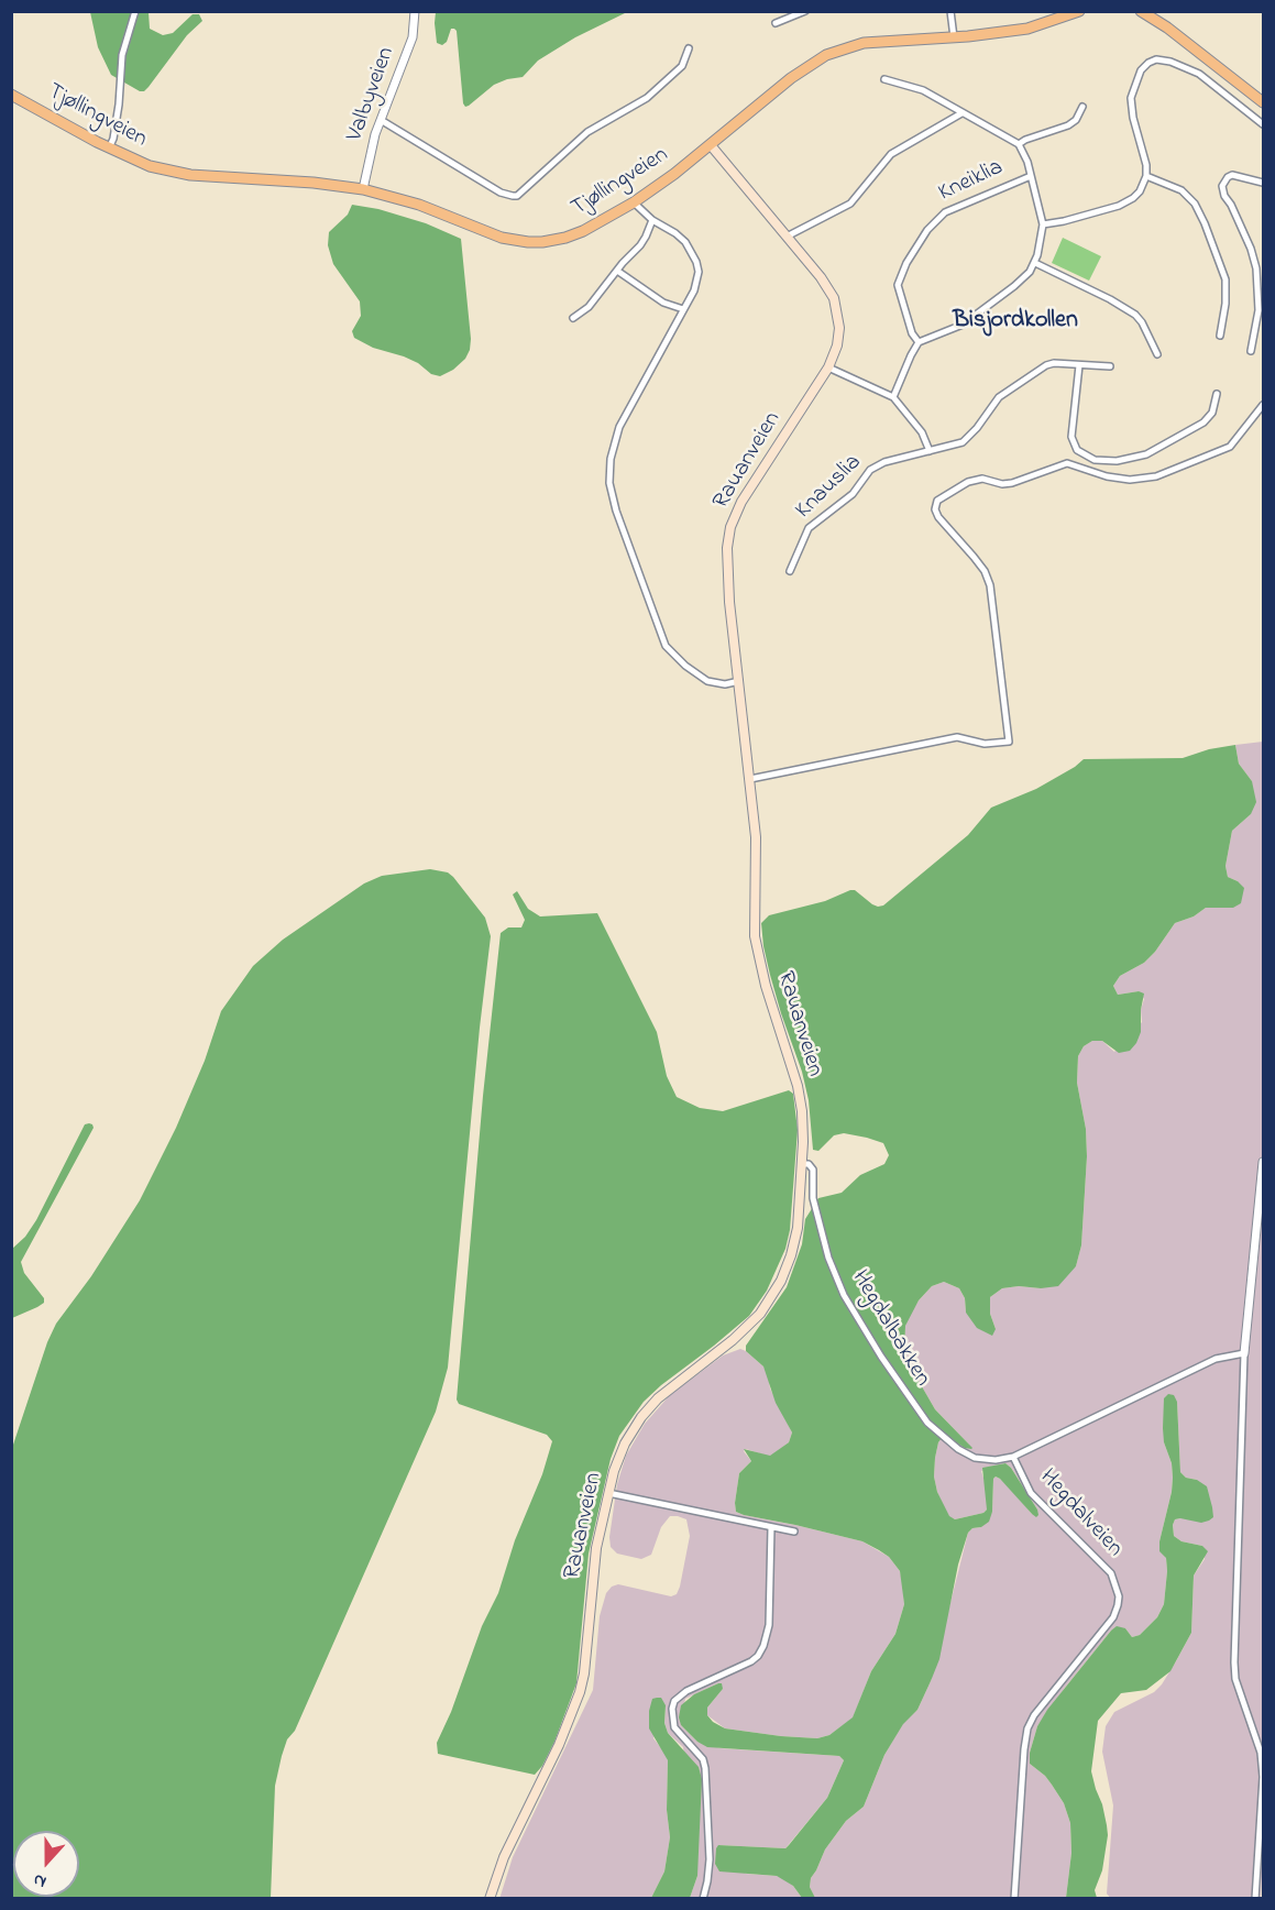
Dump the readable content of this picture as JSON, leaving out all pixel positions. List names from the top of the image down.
{
  "streets": {
    "main road": ["Tjøllingveien", "Rauanveien"],
    "street": [
      "Valbyveien",
      "Kneiklia",
      "Knauslia",
      "Hegdalbakken",
      "Hegdalveien"
    ]
  },
  "crossings": [
    ["Valbyveien", "Tjøllingveien"],
    ["Tjøllingveien", "Rauanveien"],
    ["Rauanveien", "Hegdalbakken"],
    ["Hegdalbakken", "Hegdalveien"]
  ],
  "districts": ["Bisjordkollen"],
  "north": "bottom"
}
